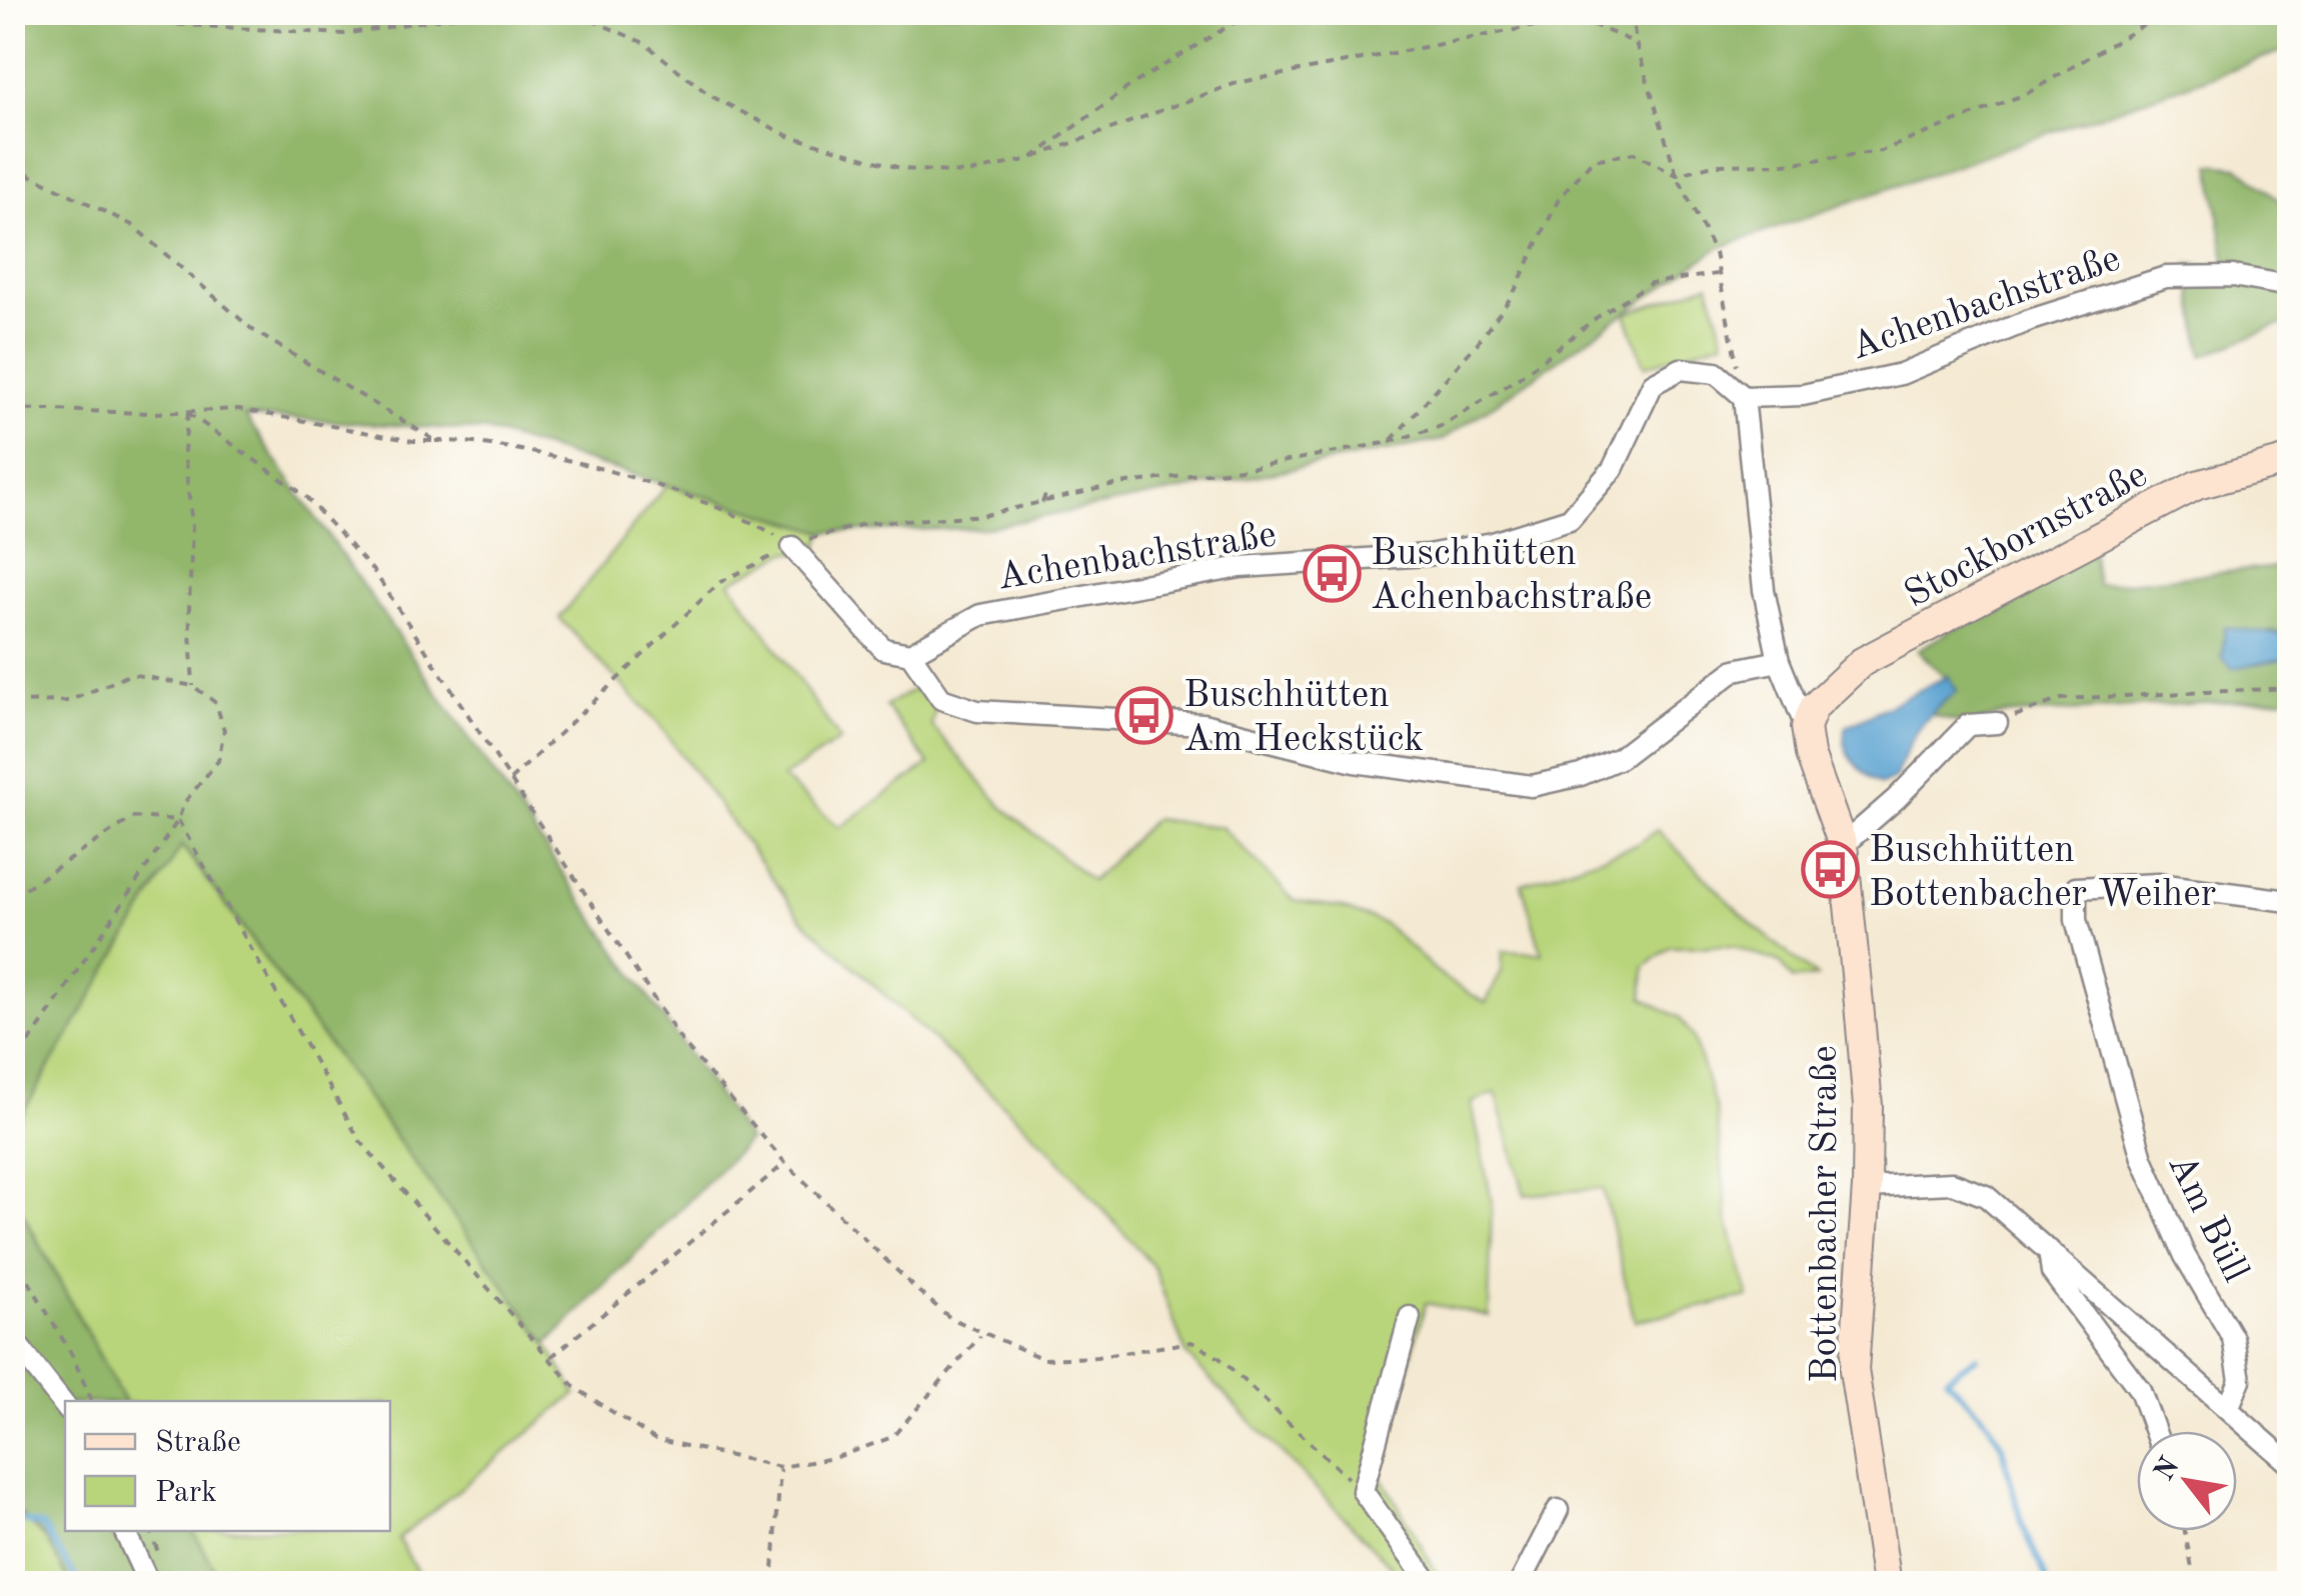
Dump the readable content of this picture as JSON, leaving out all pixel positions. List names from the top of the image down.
{
  "streets": {
    "street": [
      "Achenbachstraße",
      "Stockbornstraße",
      "Bottenbacher Straße",
      "Am Büll"
    ]
  },
  "crossings": [
    ["Achenbachstraße", "Bottenbacher Straße"],
    ["Stockbornstraße", "Bottenbacher Straße"]
  ],
  "places": {
    "bus stop": ["Buschhütten Achenbachstraße", "Buschhütten Am Heckstück", "Buschhütten Bottenbacher Weiher"]
  },
  "legend": ["Straße", "Park"],
  "north": "top left"
}
